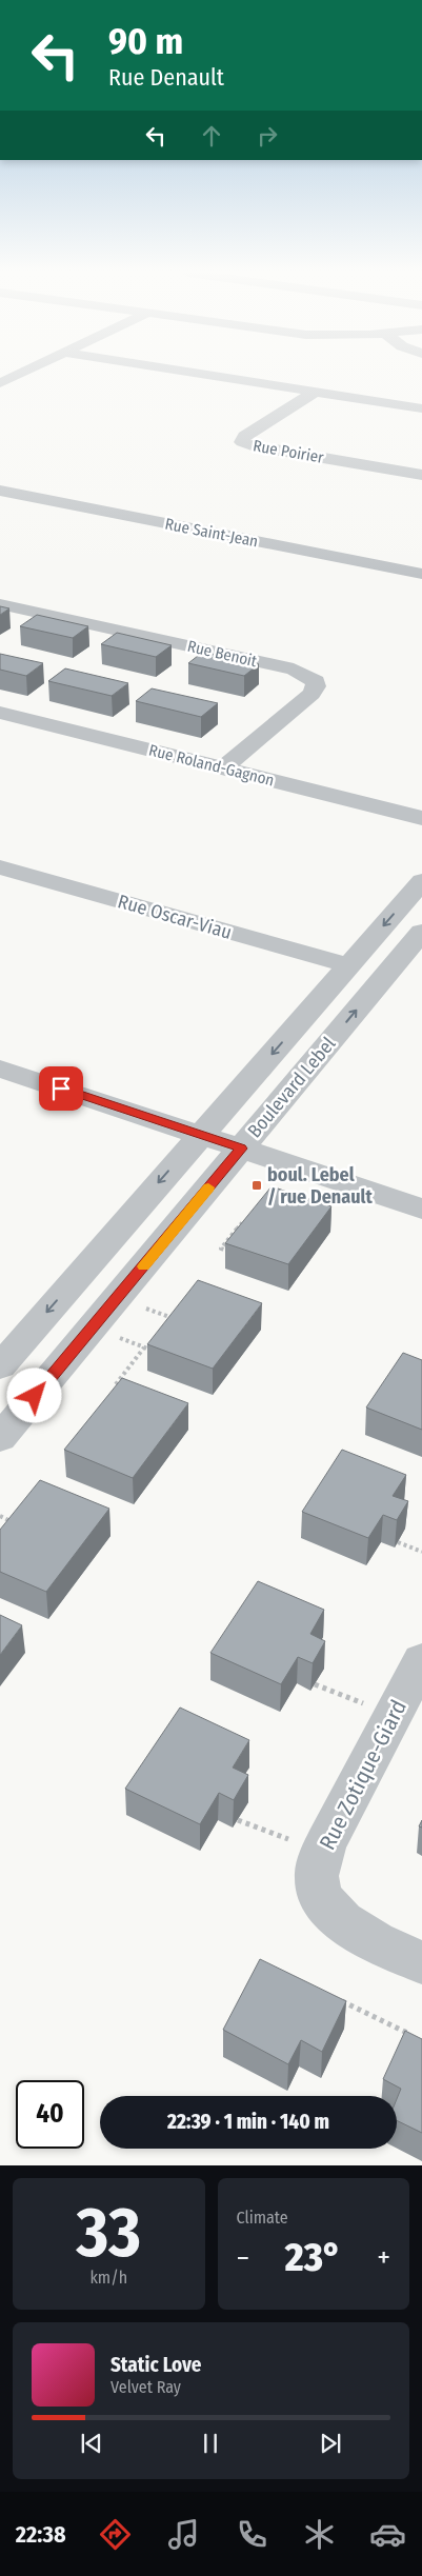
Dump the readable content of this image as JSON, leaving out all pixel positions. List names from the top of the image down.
{
  "streets": {
    "street": [
      "Rue Poirier",
      "Rue Saint-Jean",
      "Rue Benoit",
      "Rue Roland-Gagnon",
      "Rue Oscar-Viau",
      "Boulevard Lebel",
      "Rue Zotique-Giard"
    ]
  },
  "crossings": [
    ["Rue Benoit", "Rue Roland-Gagnon"],
    ["Rue Oscar-Viau", "Boulevard Lebel"]
  ],
  "places": {
    "transit": ["boul. Lebel / rue Denault"]
  },
  "page": {
    "turn": ["90 m", "Rue Denault"],
    "limit": "40",
    "trip": "22:39 · 1 min · 140 m",
    "tile": [
      ["33", "km/h"],
      "Climate"
    ],
    "heat": ["−", "23°", "+"],
    "song": ["Static Love", "Velvet Ray"],
    "tabs": "22:38"
  }
}
